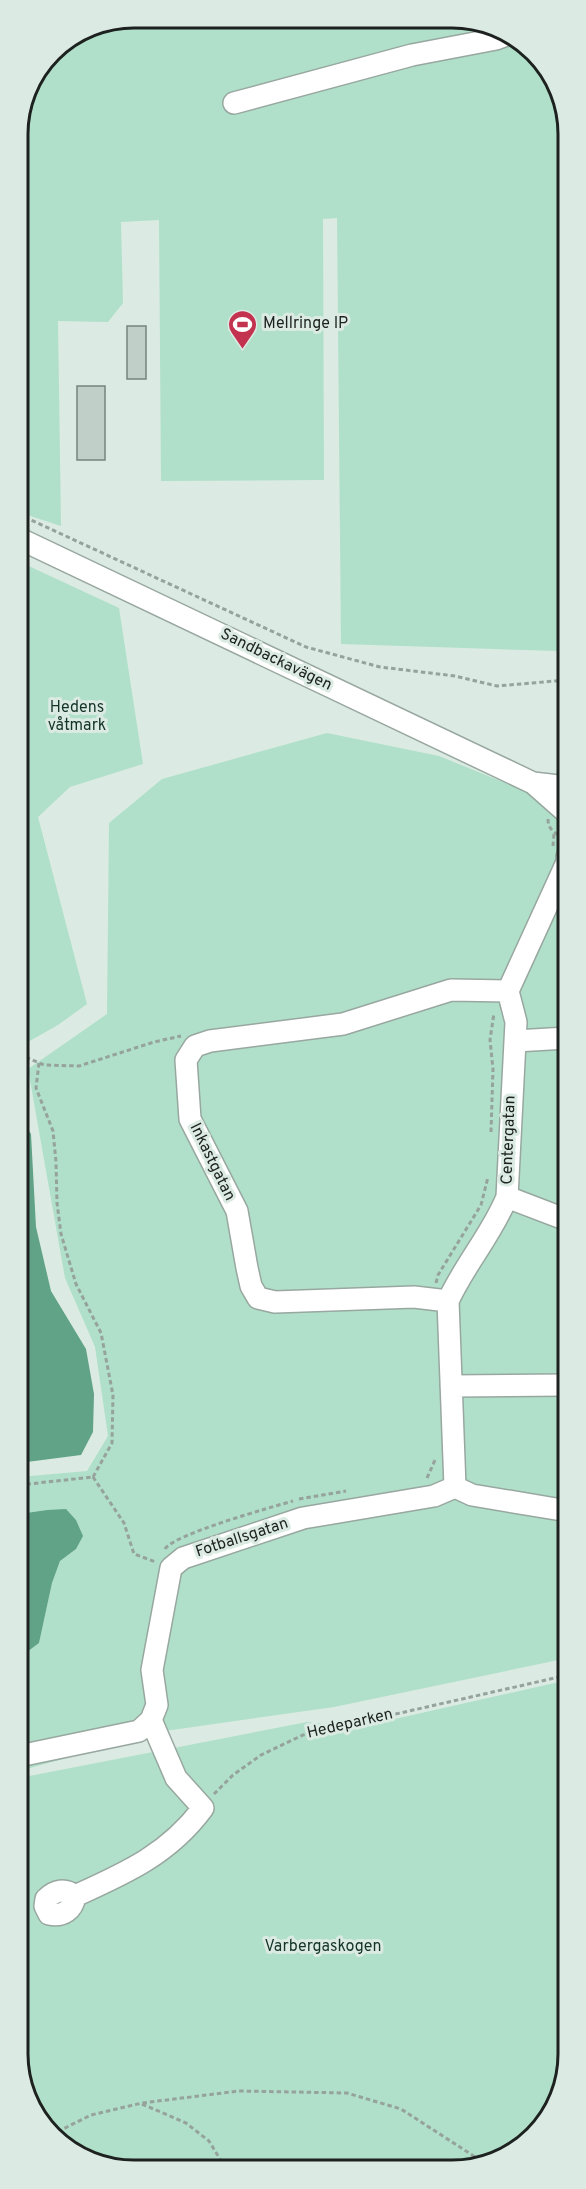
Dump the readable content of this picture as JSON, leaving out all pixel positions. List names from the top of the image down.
{
  "streets": {
    "street": [
      "Sandbackavägen",
      "Centergatan",
      "Inkastgatan",
      "Fotballsgatan"
    ],
    "path": ["Hedeparken"]
  },
  "crossings": [
    ["Centergatan", "Inkastgatan"],
    ["Centergatan", "Fotballsgatan"]
  ],
  "parks": ["Hedens våtmark", "Varbergaskogen"],
  "places": {
    "sports": ["Mellringe IP"]
  }
}
